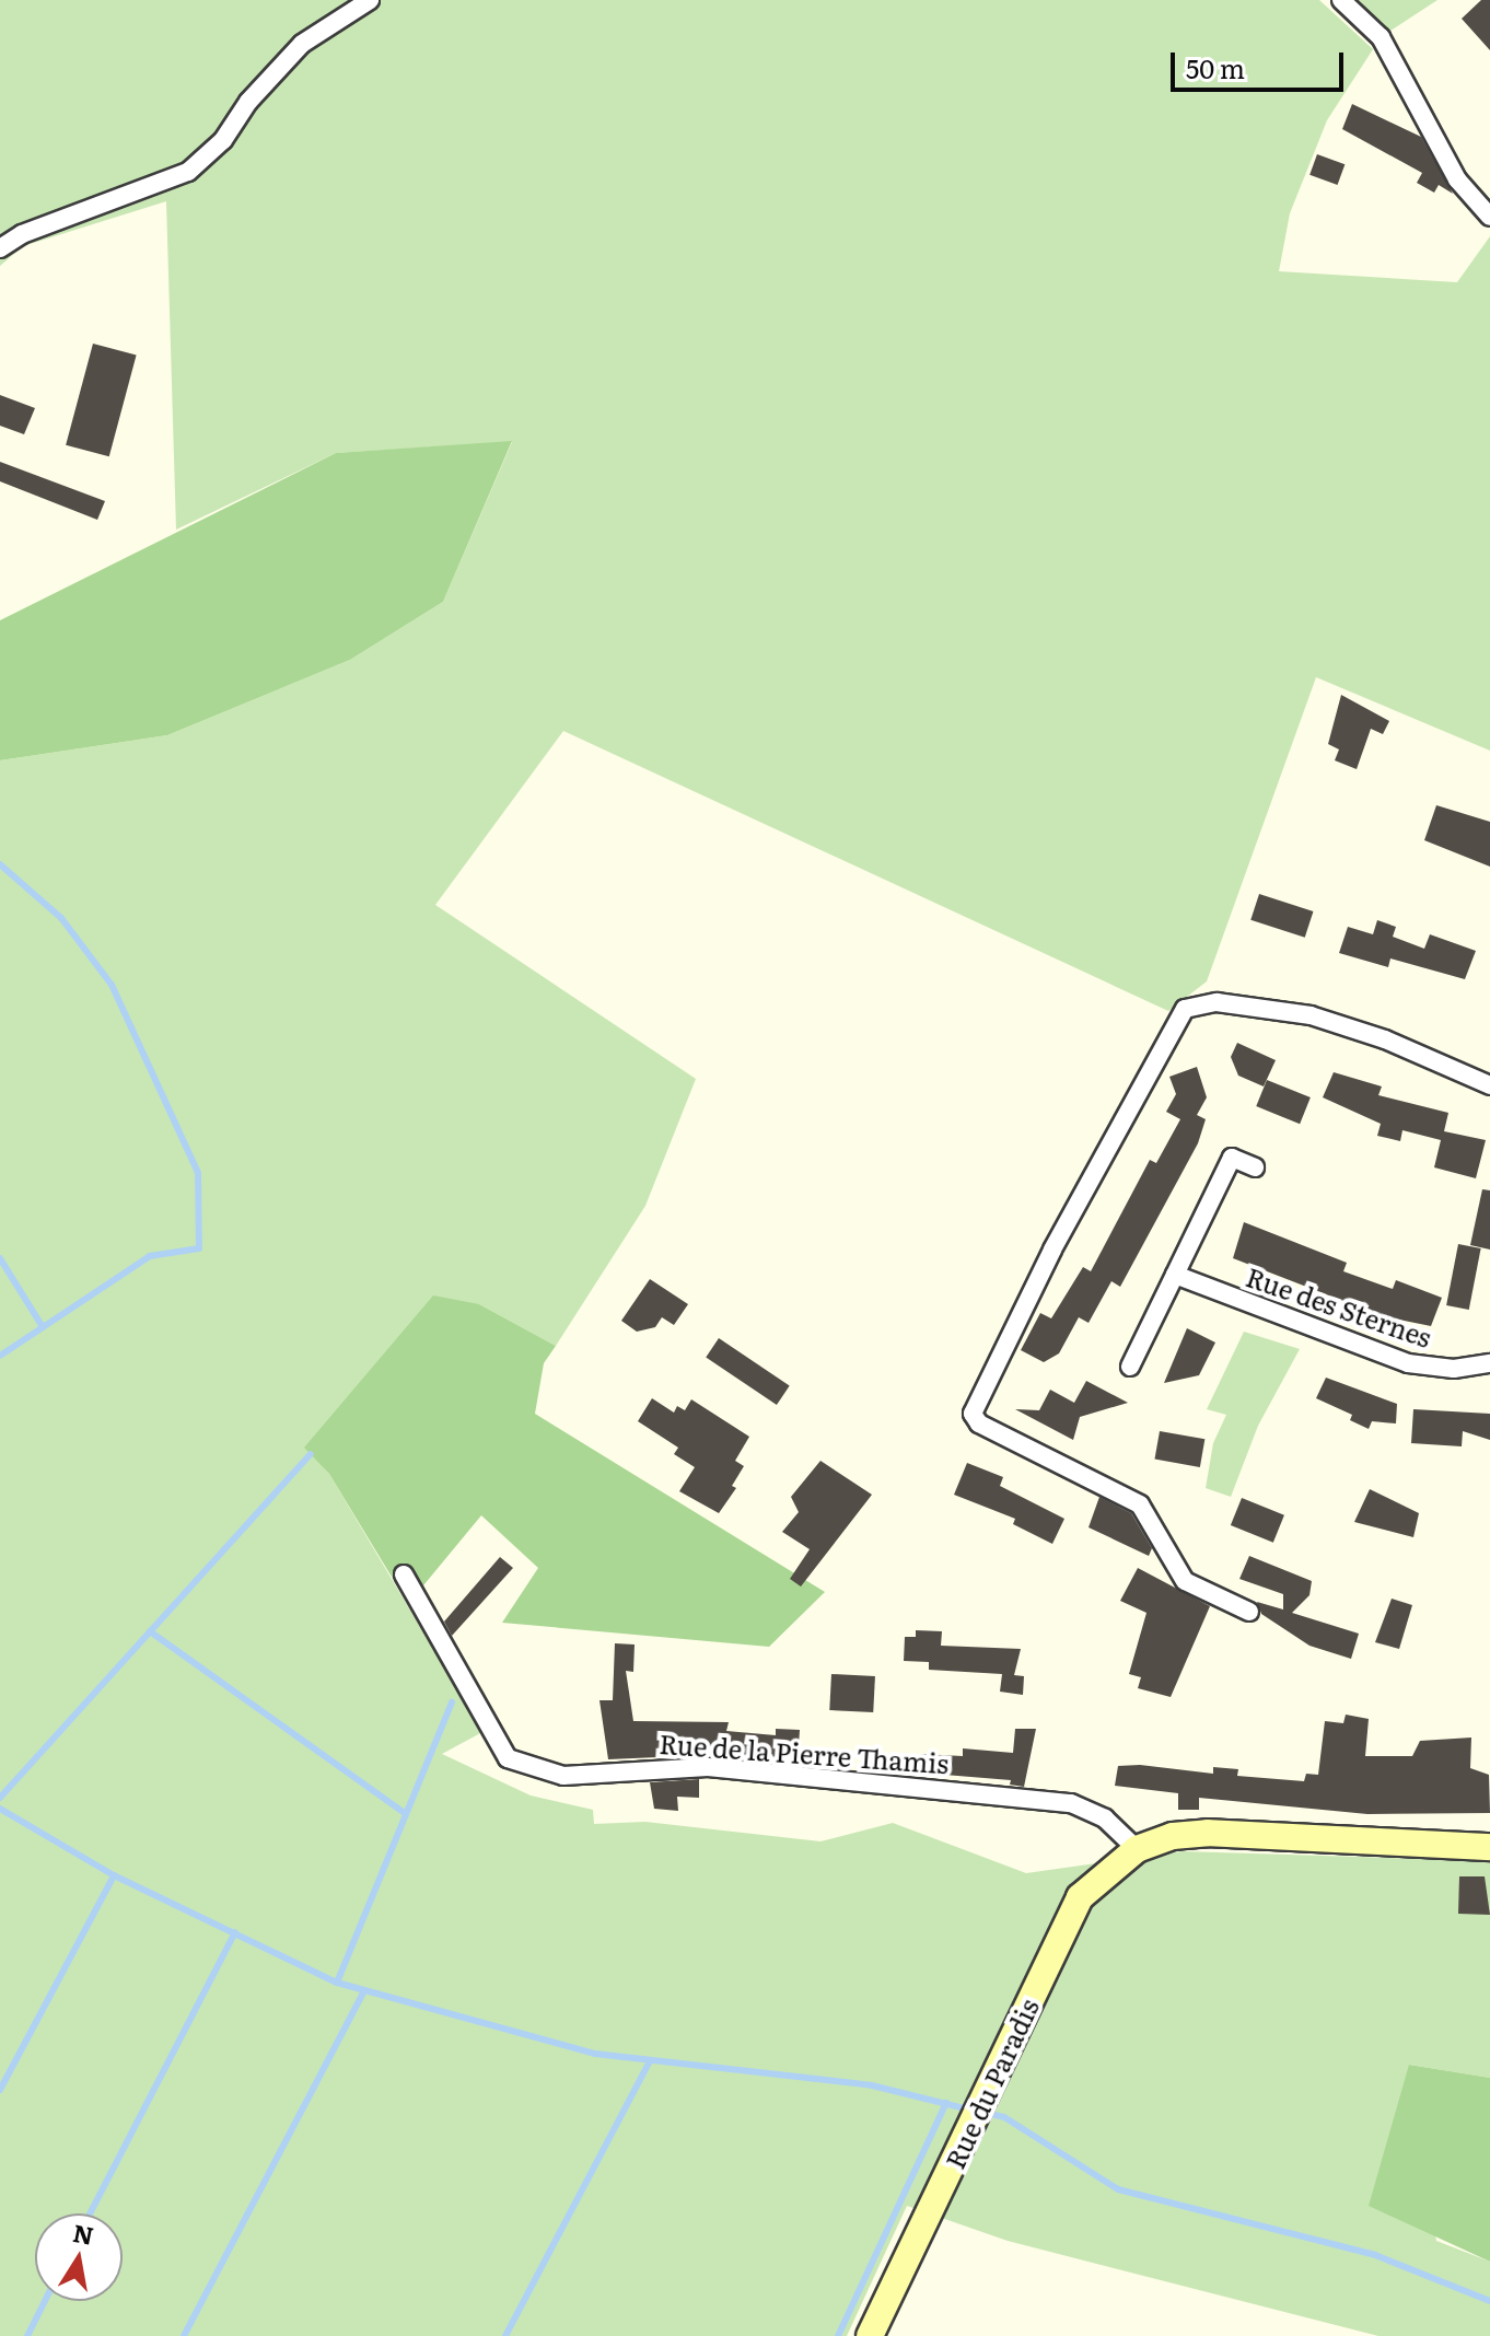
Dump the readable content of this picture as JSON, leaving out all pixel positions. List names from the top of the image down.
{
  "streets": {
    "main road": ["Rue du Paradis"],
    "street": ["Rue des Sternes", "Rue de la Pierre Thamis"]
  },
  "crossings": [
    ["Rue de la Pierre Thamis", "Rue du Paradis"]
  ],
  "scale_bar": "50 m",
  "north": "top"
}
